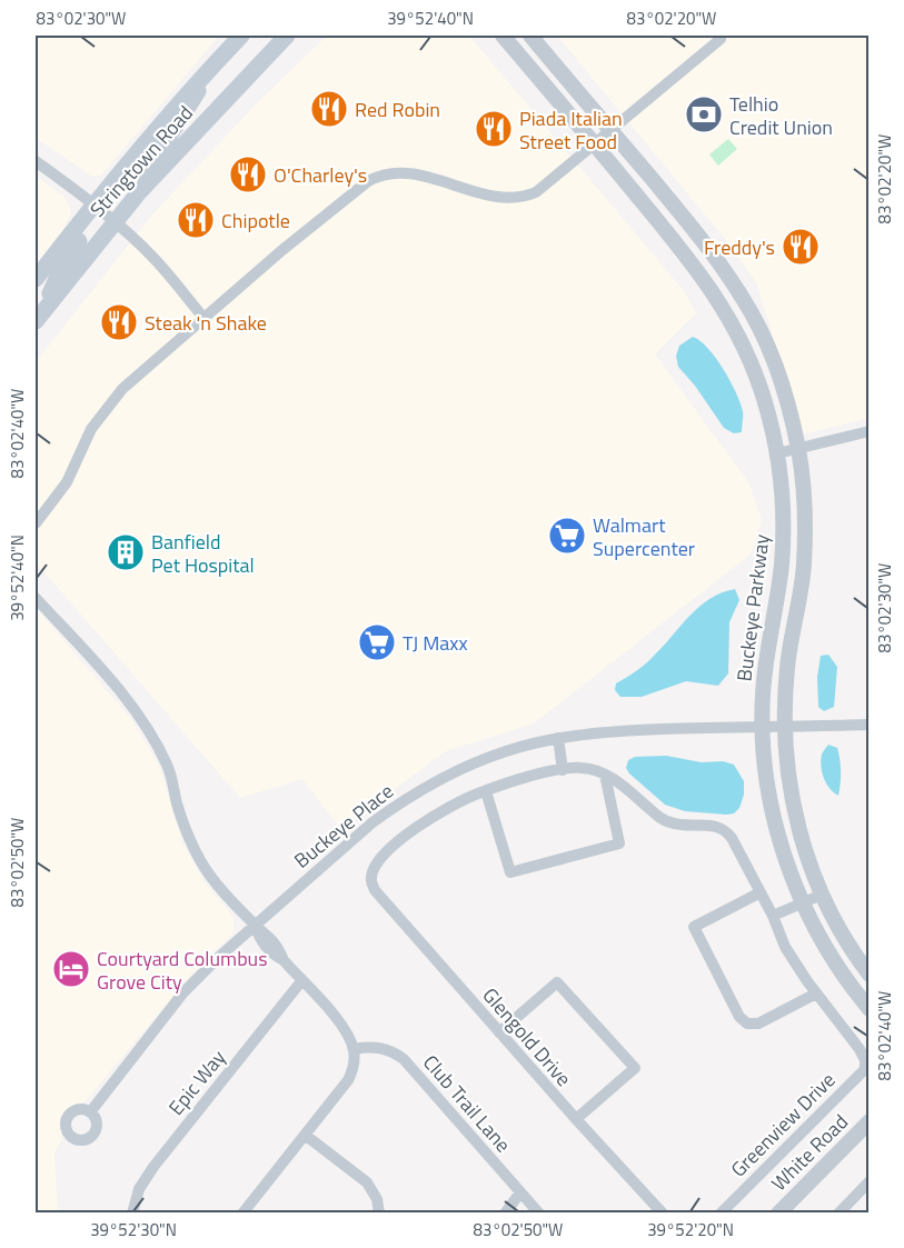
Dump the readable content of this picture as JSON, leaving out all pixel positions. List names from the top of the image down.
{
  "streets": {
    "main road": ["Stringtown Road"],
    "street": [
      "Buckeye Parkway",
      "Buckeye Place",
      "Glengold Drive",
      "Epic Way",
      "Club Trail Lane",
      "Greenview Drive",
      "White Road"
    ]
  },
  "crossings": [
    ["Buckeye Parkway", "Buckeye Place"]
  ],
  "places": {
    "restaurant": [
      "Red Robin",
      "Piada Italian Street Food",
      "O'Charley's",
      "Chipotle",
      "Freddy's",
      "Steak 'n Shake"
    ],
    "bank": ["Telhio Credit Union"],
    "supermarket": ["Walmart Supercenter", "TJ Maxx"],
    "building": ["Banfield Pet Hospital"],
    "hotel": ["Courtyard Columbus Grove City"]
  },
  "coordinates": [
    "83°02'30\"W",
    "39°52'40\"N",
    "83°02'20\"W",
    "83°02'40\"W",
    "83°02'50\"W",
    "39°52'30\"N",
    "39°52'20\"N"
  ]
}
